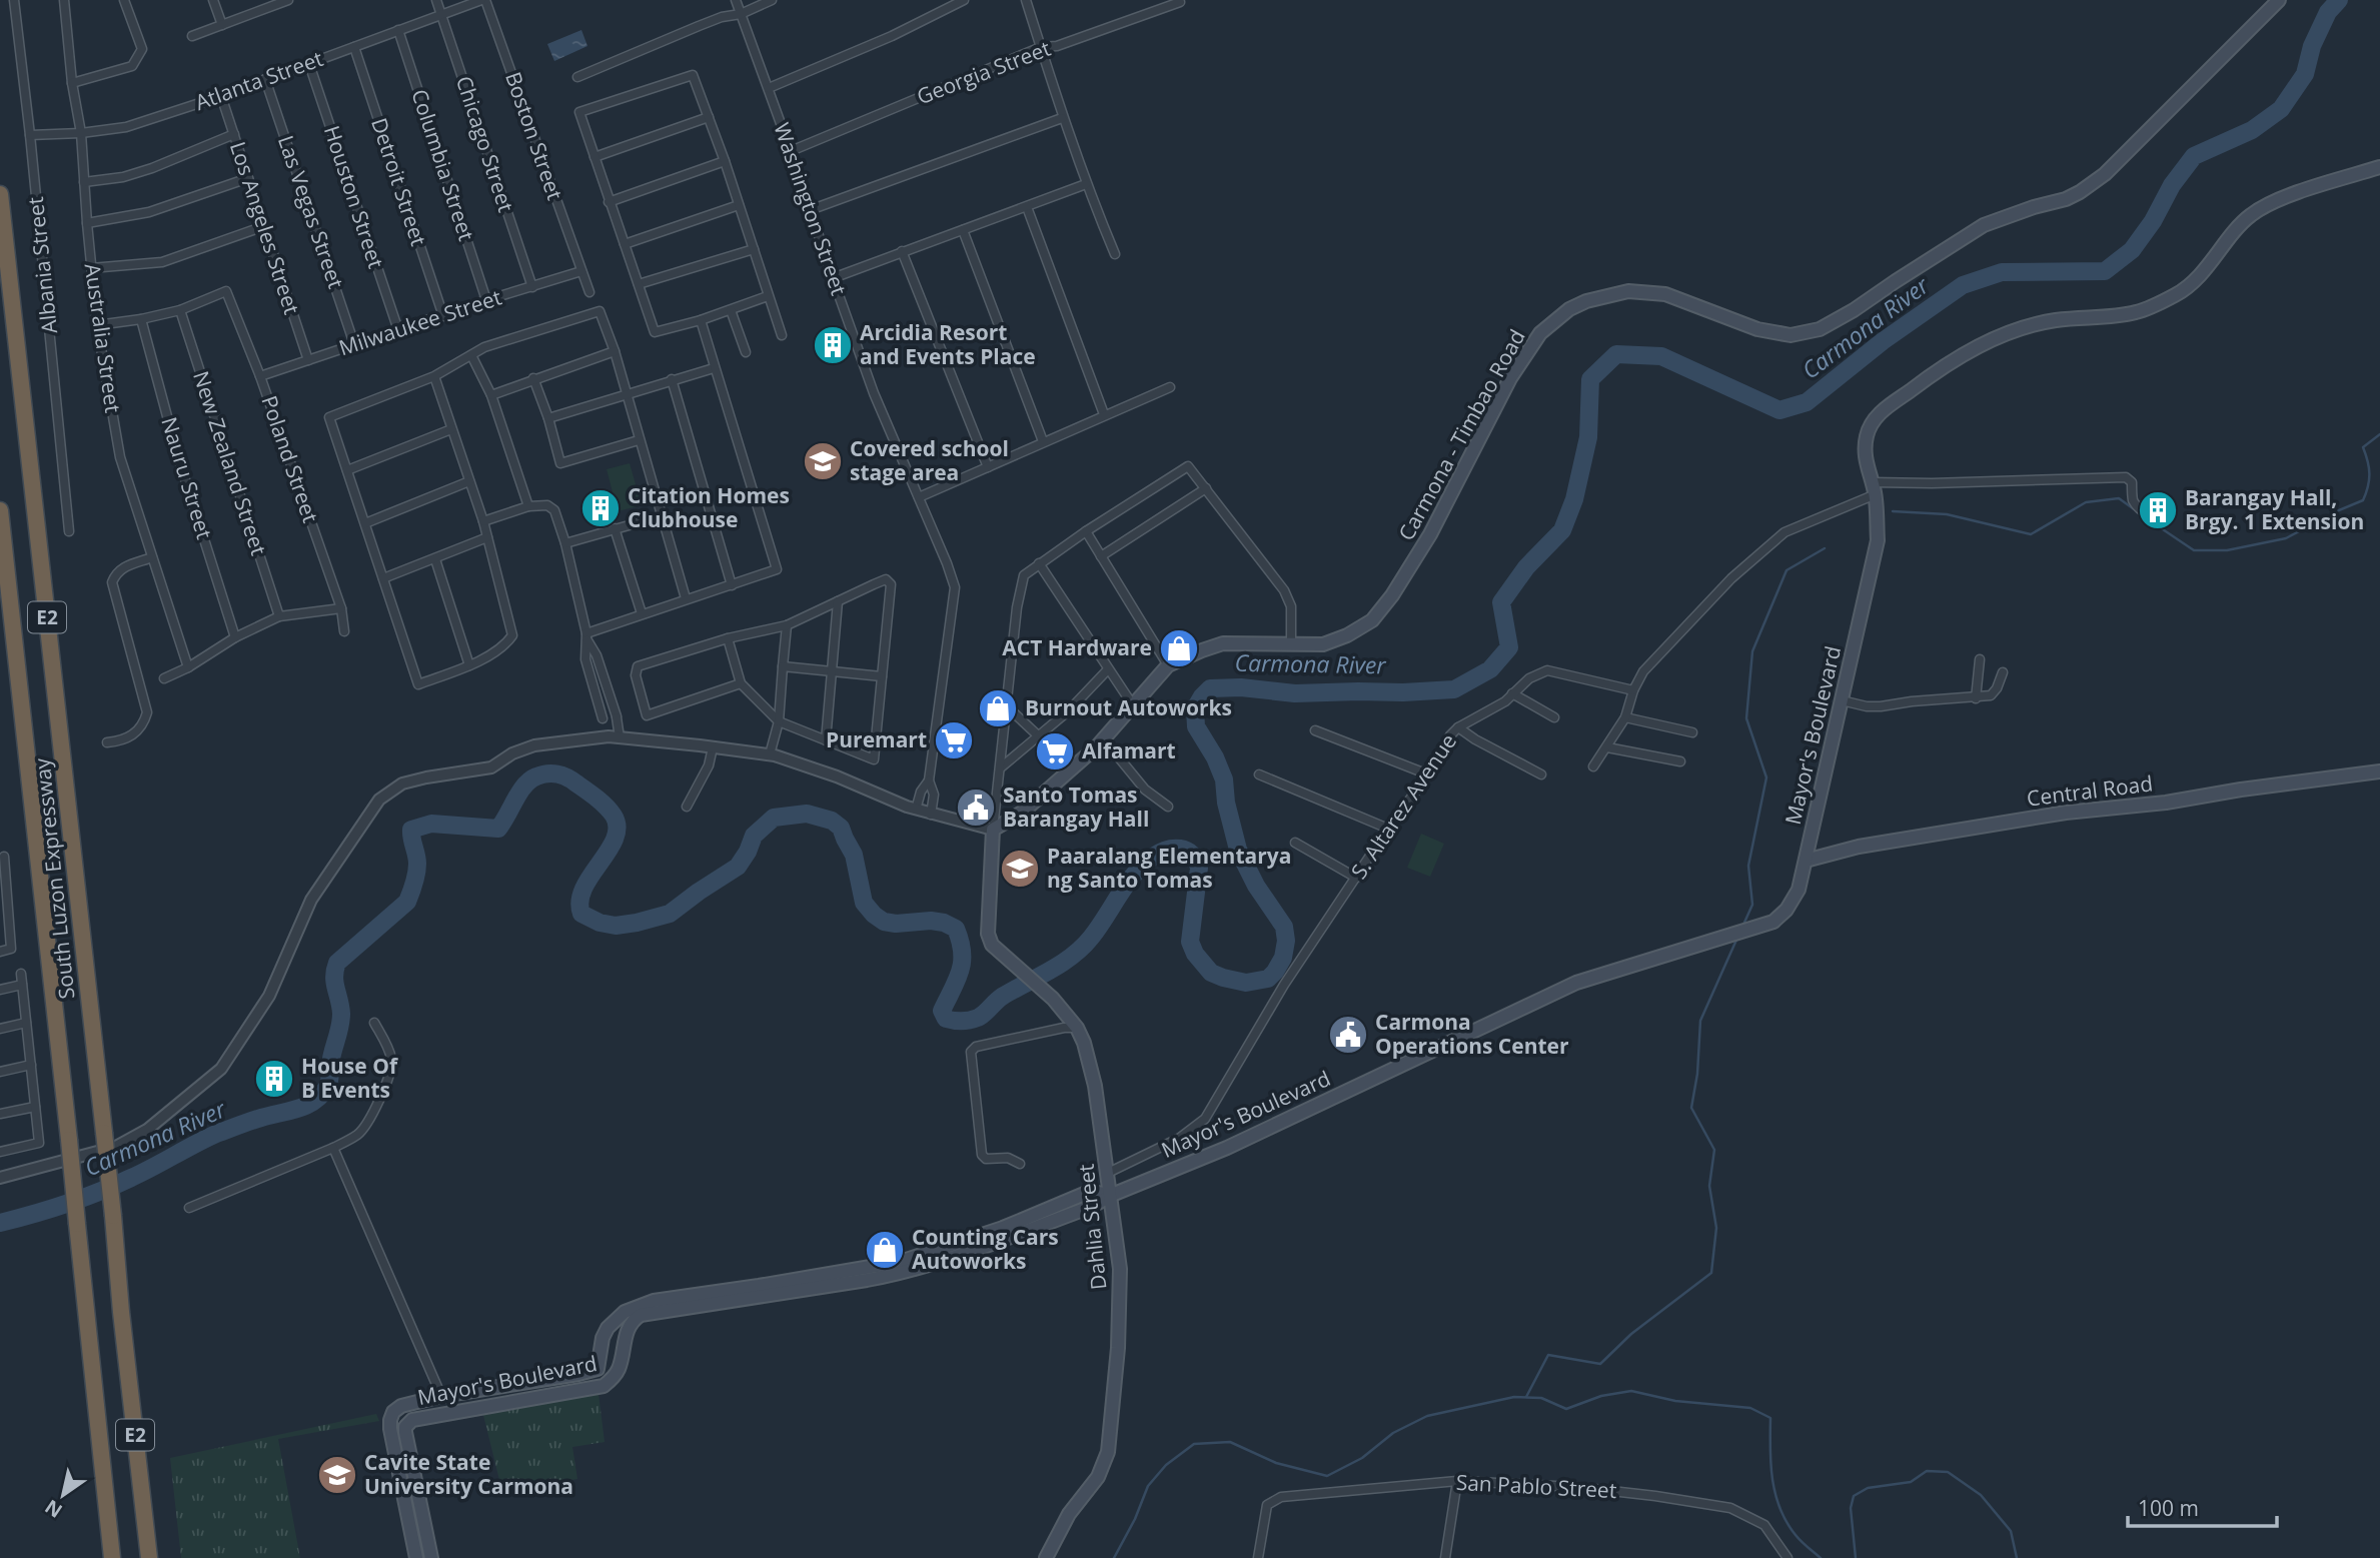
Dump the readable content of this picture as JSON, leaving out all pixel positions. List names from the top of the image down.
{
  "streets": {
    "highway": ["E2", "South Luzon Expressway"],
    "main road": [
      "Carmona - Timbao Road",
      "Mayor's Boulevard",
      "Central Road",
      "Dahlia Street"
    ],
    "street": [
      "Georgia Street",
      "Atlanta Street",
      "Boston Street",
      "Chicago Street",
      "Columbia Street",
      "Detroit Street",
      "Houston Street",
      "Washington Street",
      "Las Vegas Street",
      "Los Angeles Street",
      "Albania Street",
      "Milwaukee Street",
      "Australia Street",
      "Poland Street",
      "New Zealand Street",
      "Nauru Street",
      "S. Altarez Avenue",
      "San Pablo Street"
    ]
  },
  "crossings": [
    ["Georgia Street", "Washington Street"],
    ["Atlanta Street", "Boston Street"],
    ["Atlanta Street", "Chicago Street"],
    ["Atlanta Street", "Columbia Street"],
    ["Atlanta Street", "Detroit Street"],
    ["Atlanta Street", "Houston Street"],
    ["Atlanta Street", "Las Vegas Street"],
    ["Atlanta Street", "Los Angeles Street"],
    ["Atlanta Street", "Albania Street"],
    ["Atlanta Street", "Australia Street"],
    ["Boston Street", "Milwaukee Street"],
    ["Chicago Street", "Milwaukee Street"],
    ["Columbia Street", "Milwaukee Street"],
    ["Detroit Street", "Milwaukee Street"],
    ["Houston Street", "Milwaukee Street"],
    ["Las Vegas Street", "Milwaukee Street"],
    ["Los Angeles Street", "Milwaukee Street"],
    ["Milwaukee Street", "Poland Street"],
    ["Carmona - Timbao Road", "Dahlia Street"],
    ["Poland Street", "New Zealand Street"],
    ["Mayor's Boulevard", "Central Road"],
    ["Mayor's Boulevard", "Dahlia Street"],
    ["S. Altarez Avenue", "Dahlia Street"]
  ],
  "water": ["Carmona River"],
  "places": {
    "building": [
      "Arcidia Resort and Events Place",
      "Citation Homes Clubhouse",
      "Barangay Hall, Brgy. 1 Extension",
      "House Of B Events"
    ],
    "school or university": ["Covered school stage area", "Paaralang Elementarya ng Santo Tomas", "Cavite State University Carmona"],
    "shop": ["ACT Hardware", "Burnout Autoworks", "Counting Cars Autoworks"],
    "supermarket": ["Puremart", "Alfamart"],
    "public building": ["Santo Tomas Barangay Hall", "Carmona Operations Center"]
  },
  "scale_bar": "100 m",
  "north": "bottom left"
}
